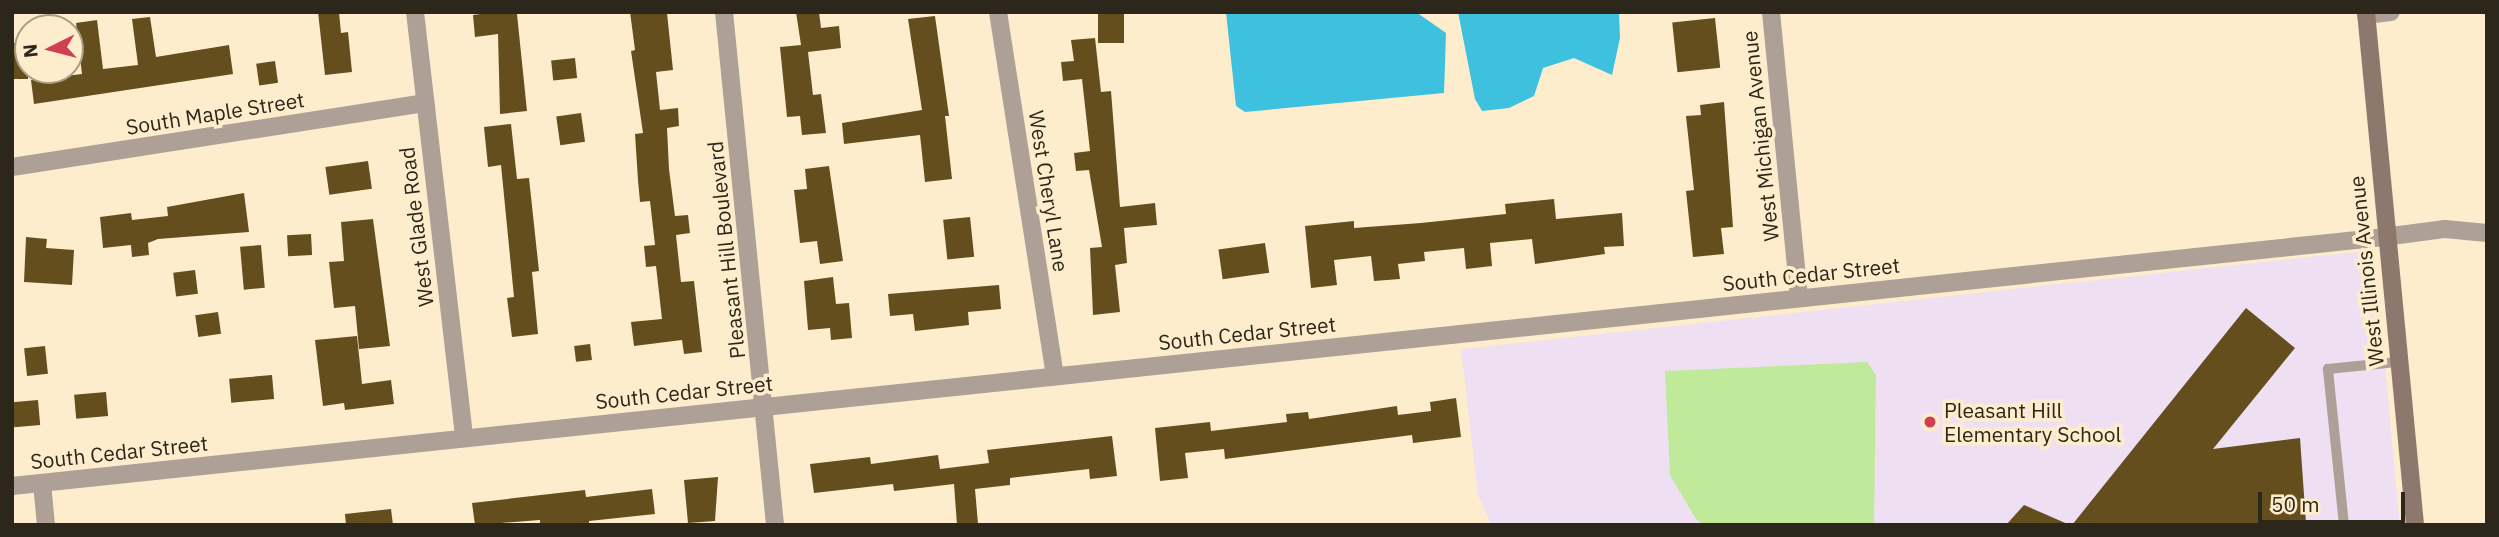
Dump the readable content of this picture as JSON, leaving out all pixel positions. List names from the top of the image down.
{
  "streets": {
    "main road": ["West Illinois Avenue"],
    "street": [
      "South Maple Street",
      "West Michigan Avenue",
      "West Cheryl Lane",
      "West Glade Road",
      "Pleasant Hill Boulevard",
      "South Cedar Street"
    ]
  },
  "crossings": [
    ["South Maple Street", "West Glade Road"],
    ["West Michigan Avenue", "South Cedar Street"],
    ["West Cheryl Lane", "South Cedar Street"],
    ["West Glade Road", "South Cedar Street"],
    ["Pleasant Hill Boulevard", "South Cedar Street"],
    ["West Illinois Avenue", "South Cedar Street"]
  ],
  "places": ["Pleasant Hill Elementary School"],
  "scale_bar": "50 m",
  "north": "left"
}
